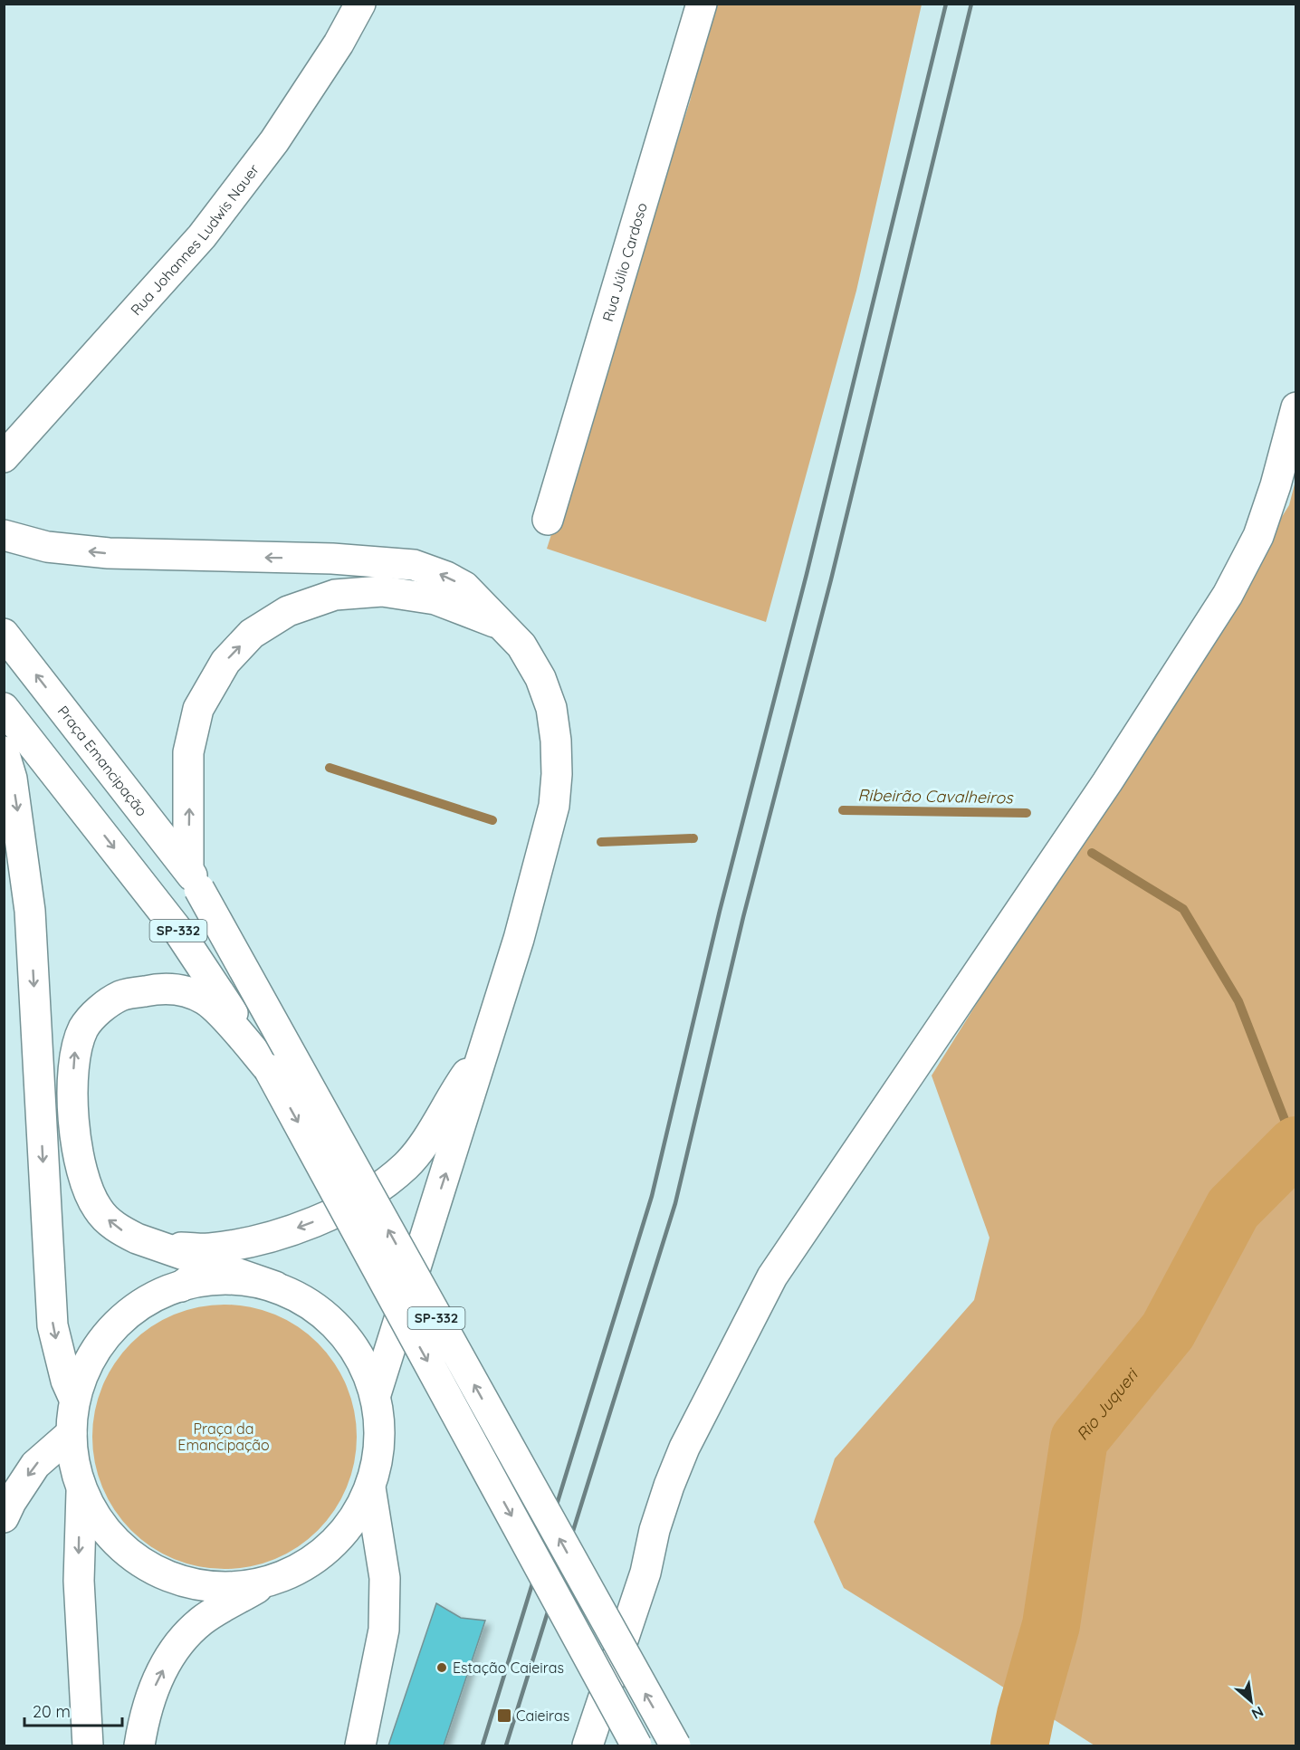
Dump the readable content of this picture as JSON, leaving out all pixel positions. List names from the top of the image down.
{
  "streets": {
    "main road": [
      "Rua Johannes Ludwis Nauer",
      "Rua Júlio Cardoso",
      "Praça Emancipação",
      "SP-332"
    ]
  },
  "crossings": [
    ["Praça Emancipação", "SP-332"]
  ],
  "water": ["Ribeirão Cavalheiros", "Rio Juqueri"],
  "parks": ["Praça da Emancipação"],
  "places": {
    "other": ["Estação Caieiras"],
    "transit": ["Caieiras"]
  },
  "scale_bar": "20 m",
  "north": "bottom right"
}
